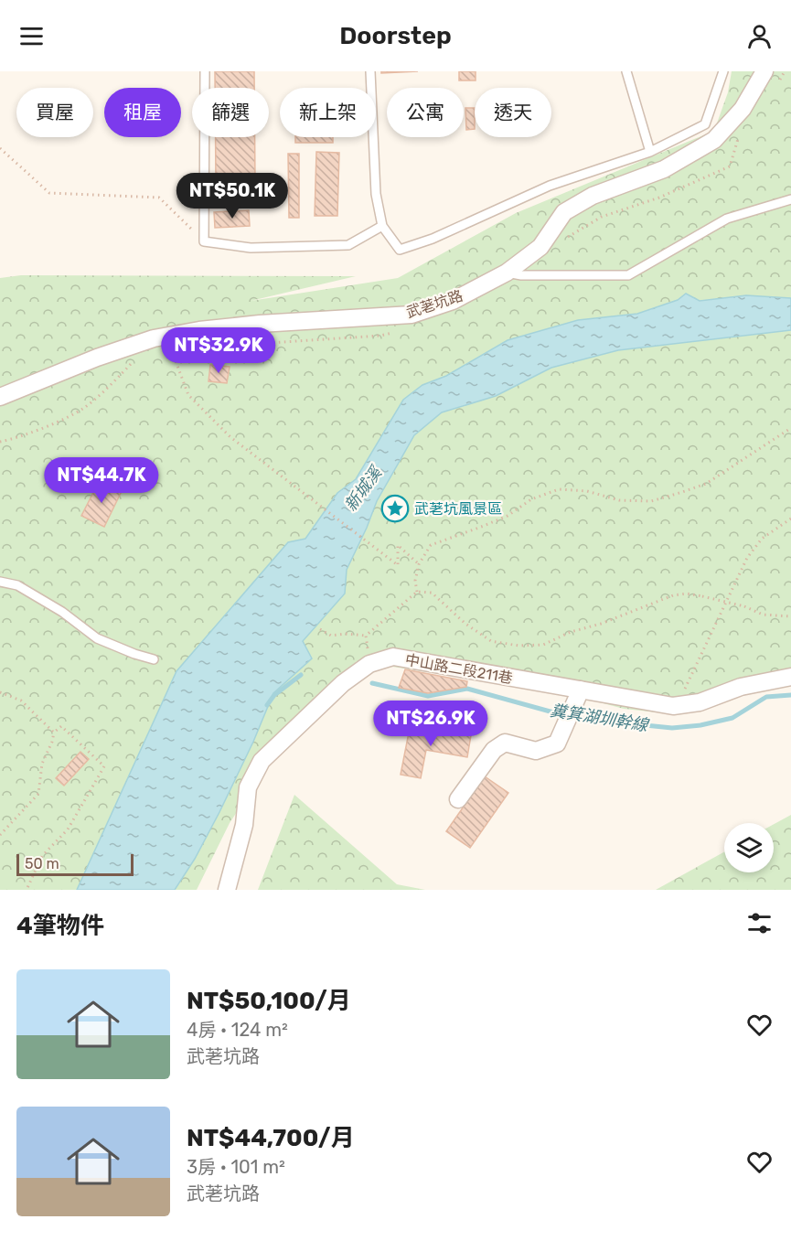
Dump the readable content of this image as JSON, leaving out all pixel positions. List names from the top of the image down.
{
  "streets": {
    "street": ["武荖坑路", "中山路二段211巷"]
  },
  "water": ["新城溪", "糞箕湖圳幹線"],
  "places": {
    "place": ["武荖坑風景區"]
  },
  "scale_bar": "50 m",
  "page": {
    "header": "Doorstep",
    "chip": [
      "買屋",
      "租屋",
      "篩選",
      "新上架",
      "公寓",
      "透天"
    ],
    "price": [
      "NT$50.1K",
      "NT$32.9K",
      "NT$44.7K",
      "NT$26.9K"
    ],
    "scale": "50 m",
    "heading": "4筆物件",
    "list": [
      {
        "name": "NT$50,100/月",
        "note": "4房 · 124 m² · 武荖坑路"
      },
      {
        "name": "NT$44,700/月",
        "note": "3房 · 101 m² · 武荖坑路"
      }
    ]
  }
}
